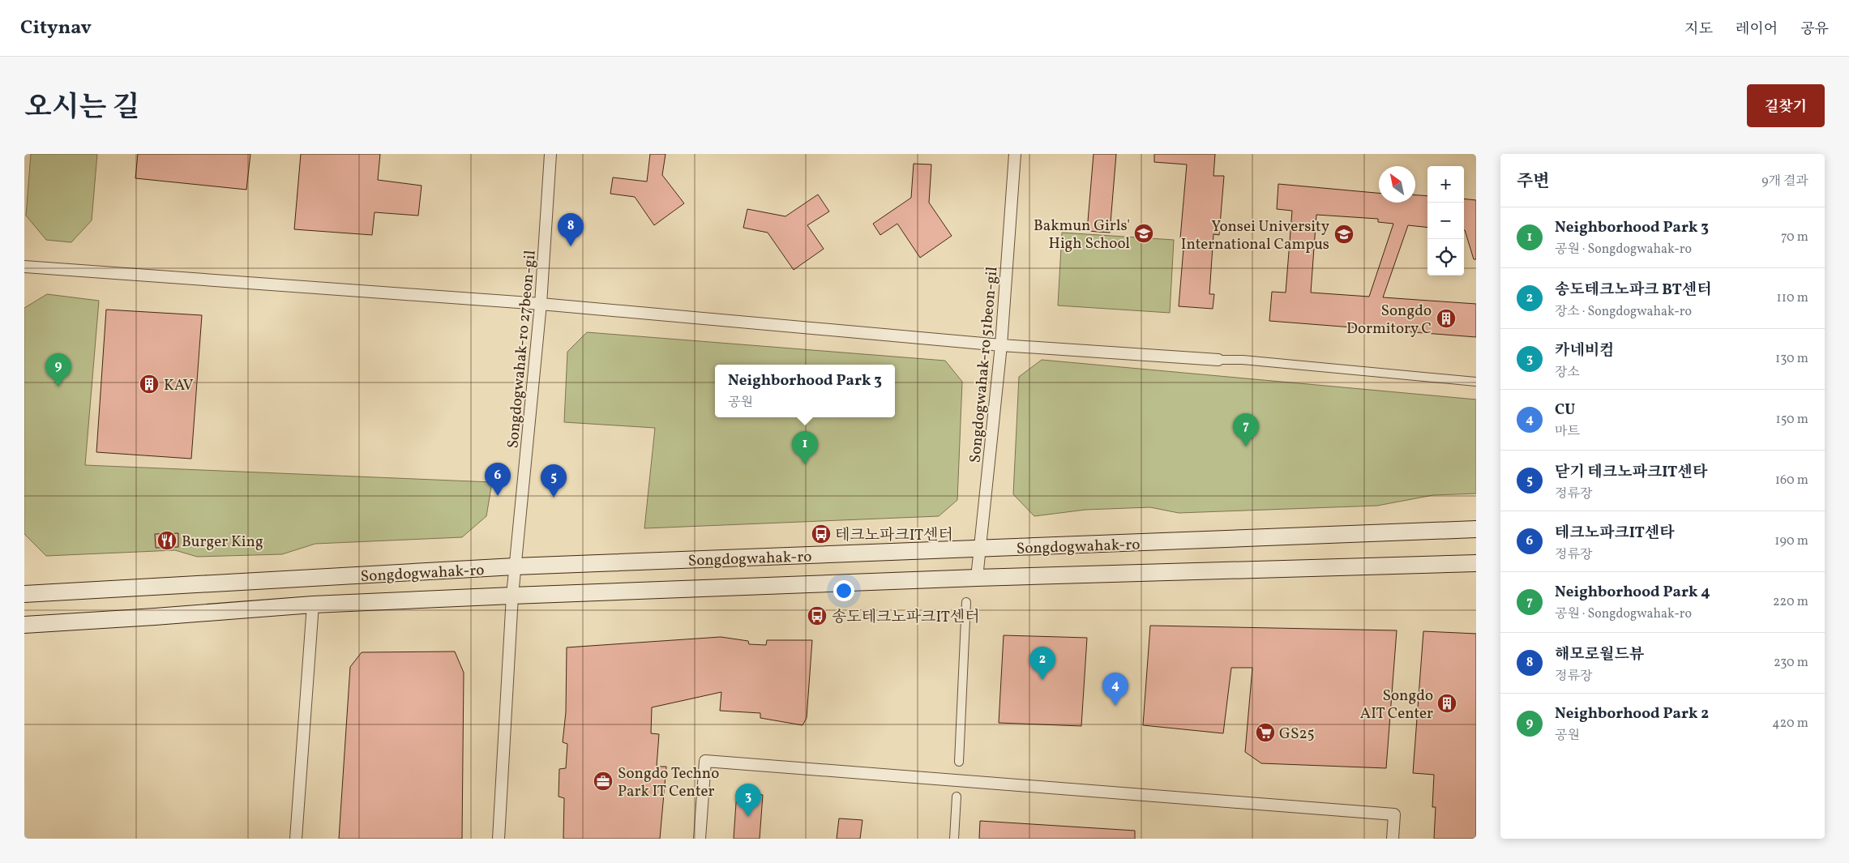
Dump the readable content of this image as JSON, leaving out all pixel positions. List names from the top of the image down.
{
  "streets": {
    "main road": ["Songdogwahak-ro"],
    "street": ["Songdogwahak-ro 27beon-gil", "Songdogwahak-ro 51beon-gil"]
  },
  "crossings": [
    ["Songdogwahak-ro 27beon-gil", "Songdogwahak-ro"],
    ["Songdogwahak-ro 51beon-gil", "Songdogwahak-ro"]
  ],
  "places": {
    "school or university": ["Bakmun Girls' High School", "Yonsei University International Campus"],
    "building": ["Songdo Dormitory C", "KAV", "Songdo AIT Center"],
    "bus stop": ["테크노파크IT센터", "송도테크노파크IT센터"],
    "restaurant": ["Burger King"],
    "supermarket": ["GS25"],
    "office": ["Songdo Techno Park IT Center"]
  },
  "north": "top left",
  "page": {
    "header": "Citynav",
    "nav": ["지도", "레이어", "공유"],
    "title": "오시는 길",
    "buttons": "길찾기",
    "heading": ["주변", "9개 결과"],
    "map_buttons": ["+", "−"],
    "list": [
      {
        "mark": "1",
        "name": "Neighborhood Park 3",
        "note": "공원 · Songdogwahak-ro",
        "value": "70 m"
      },
      {
        "mark": "2",
        "name": "송도테크노파크 BT센터",
        "note": "장소 · Songdogwahak-ro",
        "value": "110 m"
      },
      {
        "mark": "3",
        "name": "카네비컴",
        "note": "장소",
        "value": "130 m"
      },
      {
        "mark": "4",
        "name": "CU",
        "note": "마트",
        "value": "150 m"
      },
      {
        "mark": "5",
        "name": "닫기 테크노파크IT센타",
        "note": "정류장",
        "value": "160 m"
      },
      {
        "mark": "6",
        "name": "테크노파크IT센타",
        "note": "정류장",
        "value": "190 m"
      },
      {
        "mark": "7",
        "name": "Neighborhood Park 4",
        "note": "공원 · Songdogwahak-ro",
        "value": "220 m"
      },
      {
        "mark": "8",
        "name": "해모로월드뷰",
        "note": "정류장",
        "value": "230 m"
      },
      {
        "mark": "9",
        "name": "Neighborhood Park 2",
        "note": "공원",
        "value": "420 m"
      }
    ],
    "pins": [
      "8",
      "9",
      "7",
      "1",
      "6",
      "5",
      "2",
      "4",
      "3"
    ],
    "popup": ["Neighborhood Park 3", "공원"]
  }
}
